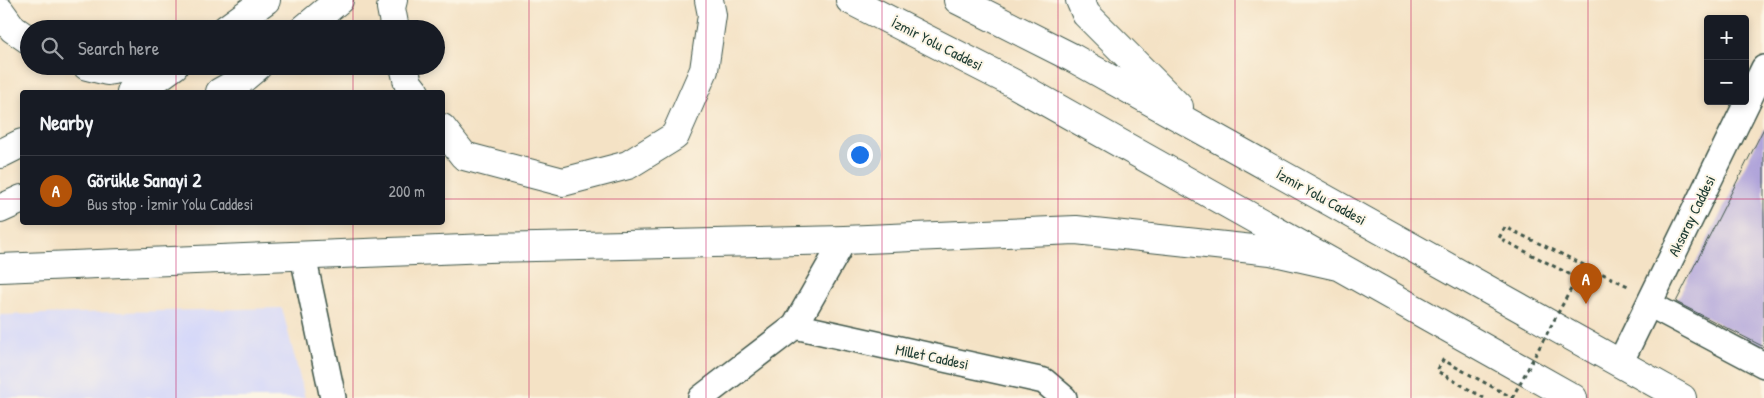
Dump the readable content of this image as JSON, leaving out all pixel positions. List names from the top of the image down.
{
  "streets": {
    "main road": ["İzmir Yolu Caddesi"],
    "street": ["Aksaray Caddesi", "Millet Caddesi"]
  },
  "crossings": [
    ["İzmir Yolu Caddesi", "Aksaray Caddesi"]
  ],
  "page": {
    "map_buttons": ["+", "−"],
    "search": "Search here",
    "heading": "Nearby",
    "list": [
      {
        "mark": "A",
        "name": "Görükle Sanayi 2",
        "note": "Bus stop · İzmir Yolu Caddesi",
        "value": "200 m"
      }
    ],
    "pins": "A"
  }
}
